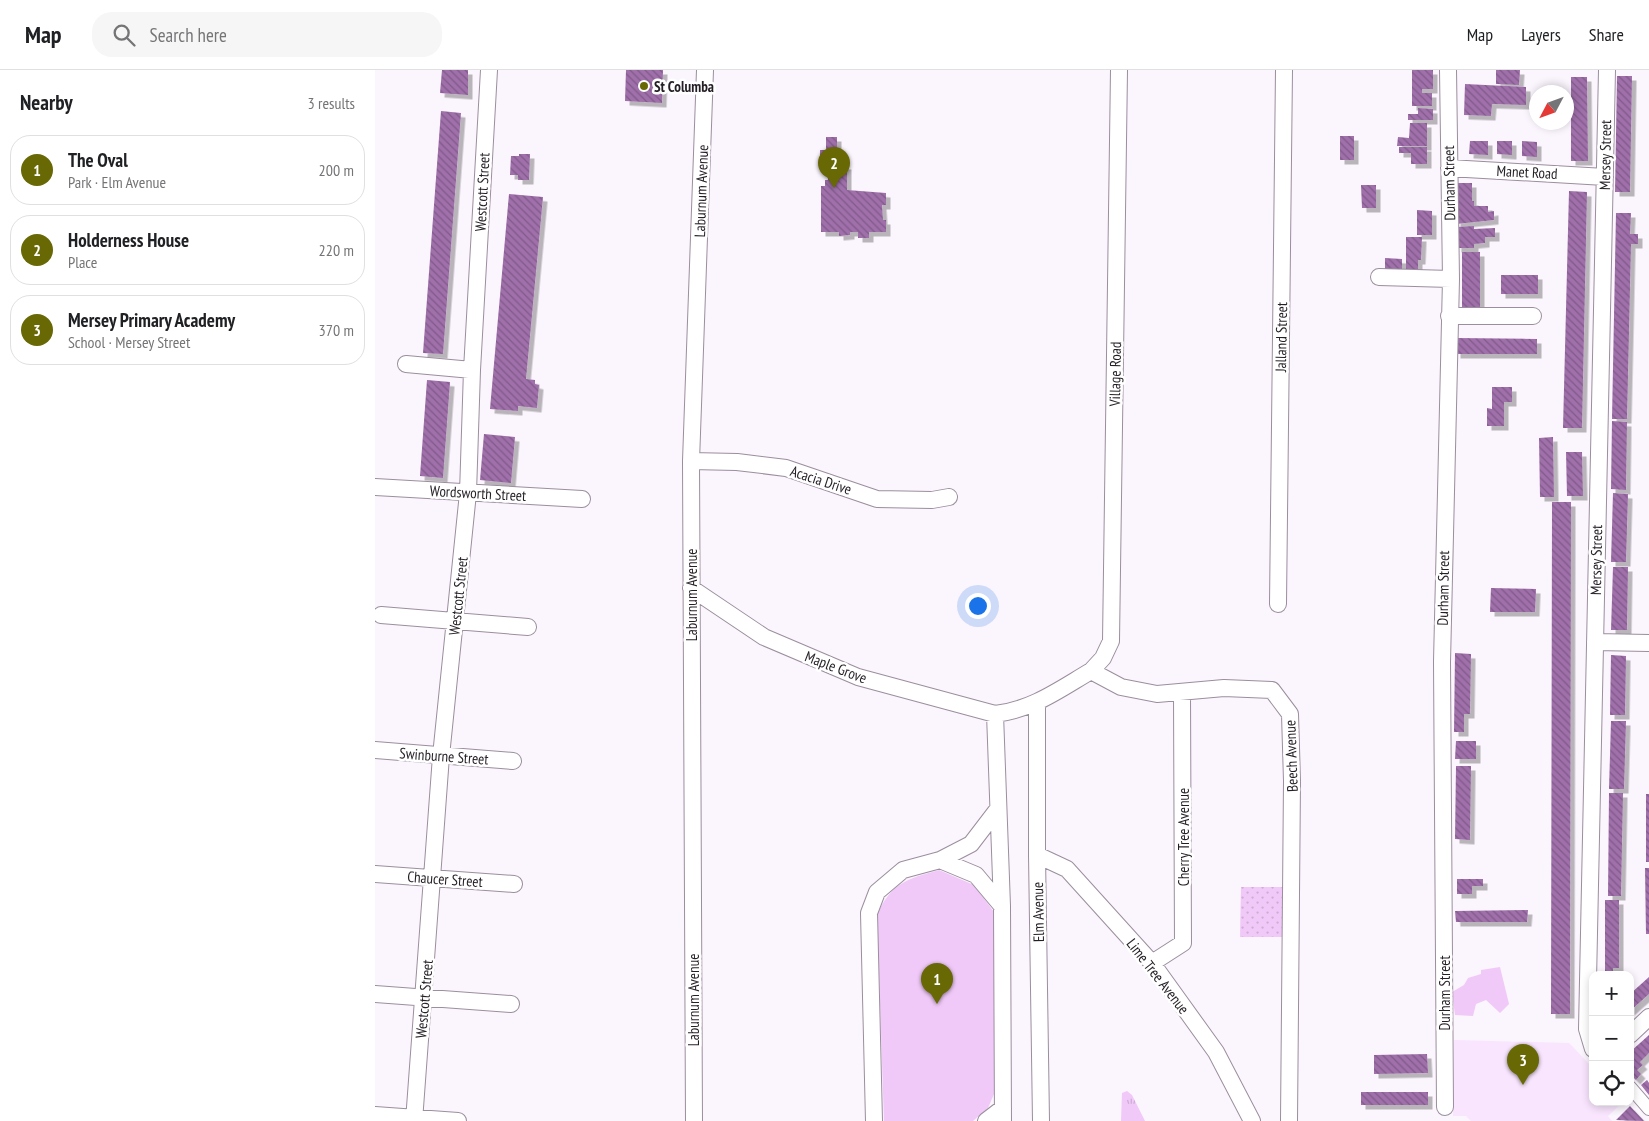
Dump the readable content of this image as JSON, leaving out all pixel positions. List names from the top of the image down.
{
  "streets": {
    "street": [
      "Mersey Street",
      "Manet Road",
      "Durham Street",
      "Laburnum Avenue",
      "Westcott Street",
      "Jalland Street",
      "Village Road",
      "Acacia Drive",
      "Wordsworth Street",
      "Maple Grove",
      "Swinburne Street",
      "Beech Avenue",
      "Cherry Tree Avenue",
      "Chaucer Street",
      "Elm Avenue",
      "Lime Tree Avenue"
    ]
  },
  "crossings": [
    ["Mersey Street", "Manet Road"],
    ["Manet Road", "Durham Street"],
    ["Laburnum Avenue", "Acacia Drive"],
    ["Laburnum Avenue", "Maple Grove"],
    ["Westcott Street", "Wordsworth Street"],
    ["Westcott Street", "Swinburne Street"],
    ["Westcott Street", "Chaucer Street"],
    ["Village Road", "Beech Avenue"],
    ["Beech Avenue", "Cherry Tree Avenue"],
    ["Cherry Tree Avenue", "Lime Tree Avenue"],
    ["Elm Avenue", "Lime Tree Avenue"]
  ],
  "places": ["St Columba"],
  "north": "bottom left",
  "page": {
    "header": "Map",
    "search": "Search here",
    "nav": ["Map", "Layers", "Share"],
    "heading": ["Nearby", "3 results"],
    "list": [
      {
        "mark": "1",
        "name": "The Oval",
        "note": "Park · Elm Avenue",
        "value": "200 m"
      },
      {
        "mark": "2",
        "name": "Holderness House",
        "note": "Place",
        "value": "220 m"
      },
      {
        "mark": "3",
        "name": "Mersey Primary Academy",
        "note": "School · Mersey Street",
        "value": "370 m"
      }
    ],
    "pins": ["2", "1", "3"],
    "map_buttons": ["+", "−"]
  }
}
